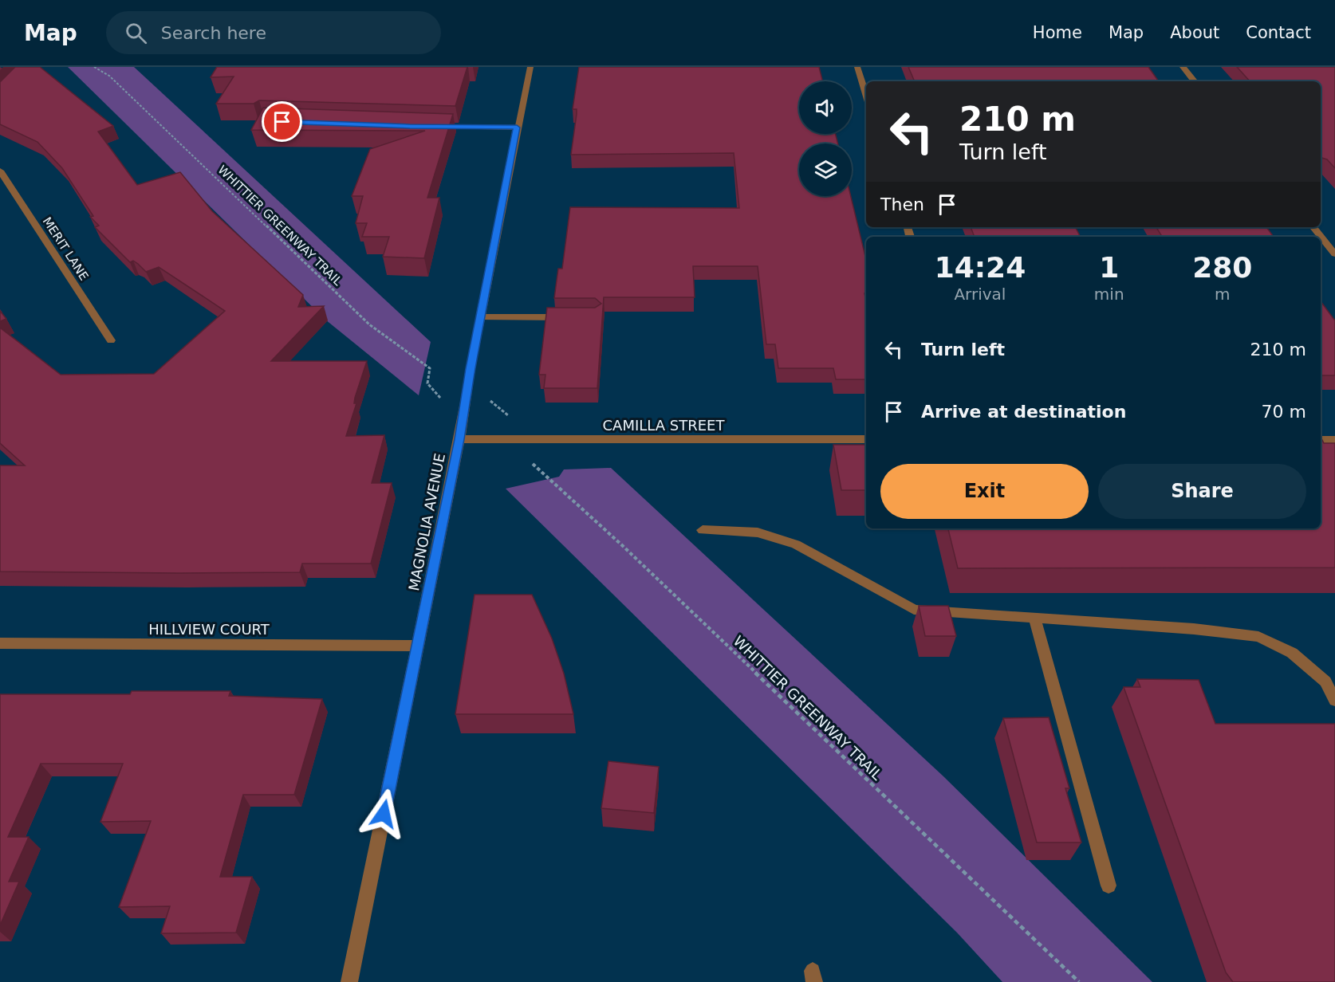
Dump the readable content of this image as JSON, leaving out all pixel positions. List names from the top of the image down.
{
  "streets": {
    "street": [
      "MERIT LANE",
      "CAMILLA STREET",
      "MAGNOLIA AVENUE",
      "HILLVIEW COURT"
    ],
    "path": ["WHITTIER GREENWAY TRAIL"]
  },
  "crossings": [
    ["CAMILLA STREET", "MAGNOLIA AVENUE"],
    ["MAGNOLIA AVENUE", "HILLVIEW COURT"]
  ],
  "page": {
    "header": "Map",
    "search": "Search here",
    "nav": [
      "Home",
      "Map",
      "About",
      "Contact"
    ],
    "turn": ["210 m", "Turn left"],
    "then": "Then",
    "eta": [
      "14:24",
      "Arrival",
      "1",
      "min",
      "280",
      "m"
    ],
    "list": [
      {
        "name": "Turn left",
        "value": "210 m"
      },
      {
        "name": "Arrive at destination",
        "value": "70 m"
      }
    ],
    "buttons": ["Exit", "Share"]
  }
}
